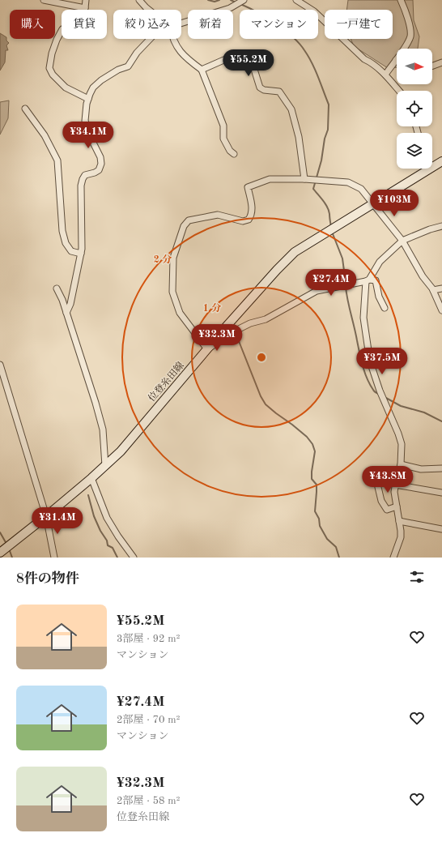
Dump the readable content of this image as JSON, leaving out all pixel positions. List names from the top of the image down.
{
  "streets": {
    "main road": ["位登糸田線"]
  },
  "north": "right",
  "page": {
    "chip": [
      "購入",
      "賃貸",
      "絞り込み",
      "新着",
      "マンション",
      "一戸建て"
    ],
    "price": [
      "¥55.2M",
      "¥34.1M",
      "¥103M",
      "¥27.4M",
      "¥32.3M",
      "¥37.5M",
      "¥43.8M",
      "¥31.4M"
    ],
    "heading": "8件の物件",
    "list": [
      {
        "name": "¥55.2M",
        "note": "3部屋 · 92 m² · マンション"
      },
      {
        "name": "¥27.4M",
        "note": "2部屋 · 70 m² · マンション"
      },
      {
        "name": "¥32.3M",
        "note": "2部屋 · 58 m² · 位登糸田線"
      }
    ]
  },
  "rings": ["2 分", "1 分"]
}
